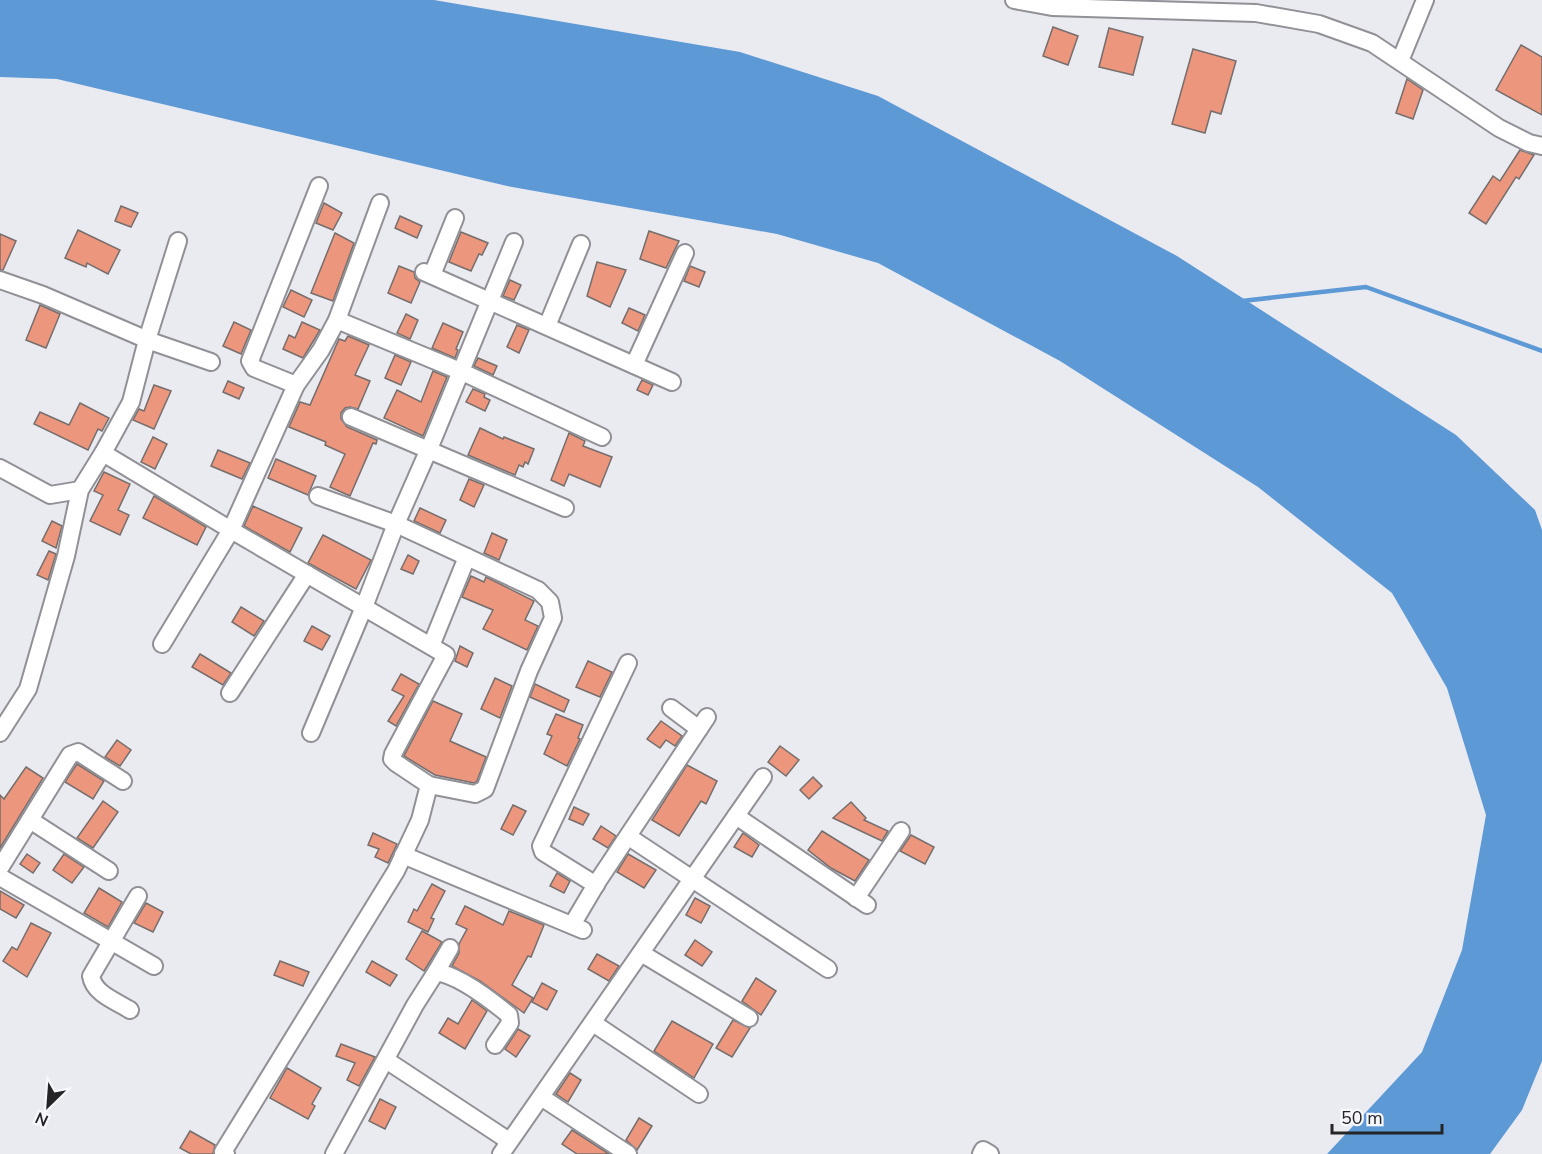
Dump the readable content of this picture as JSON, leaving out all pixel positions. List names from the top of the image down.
{
  "scale_bar": "50 m",
  "north": "bottom left"
}
